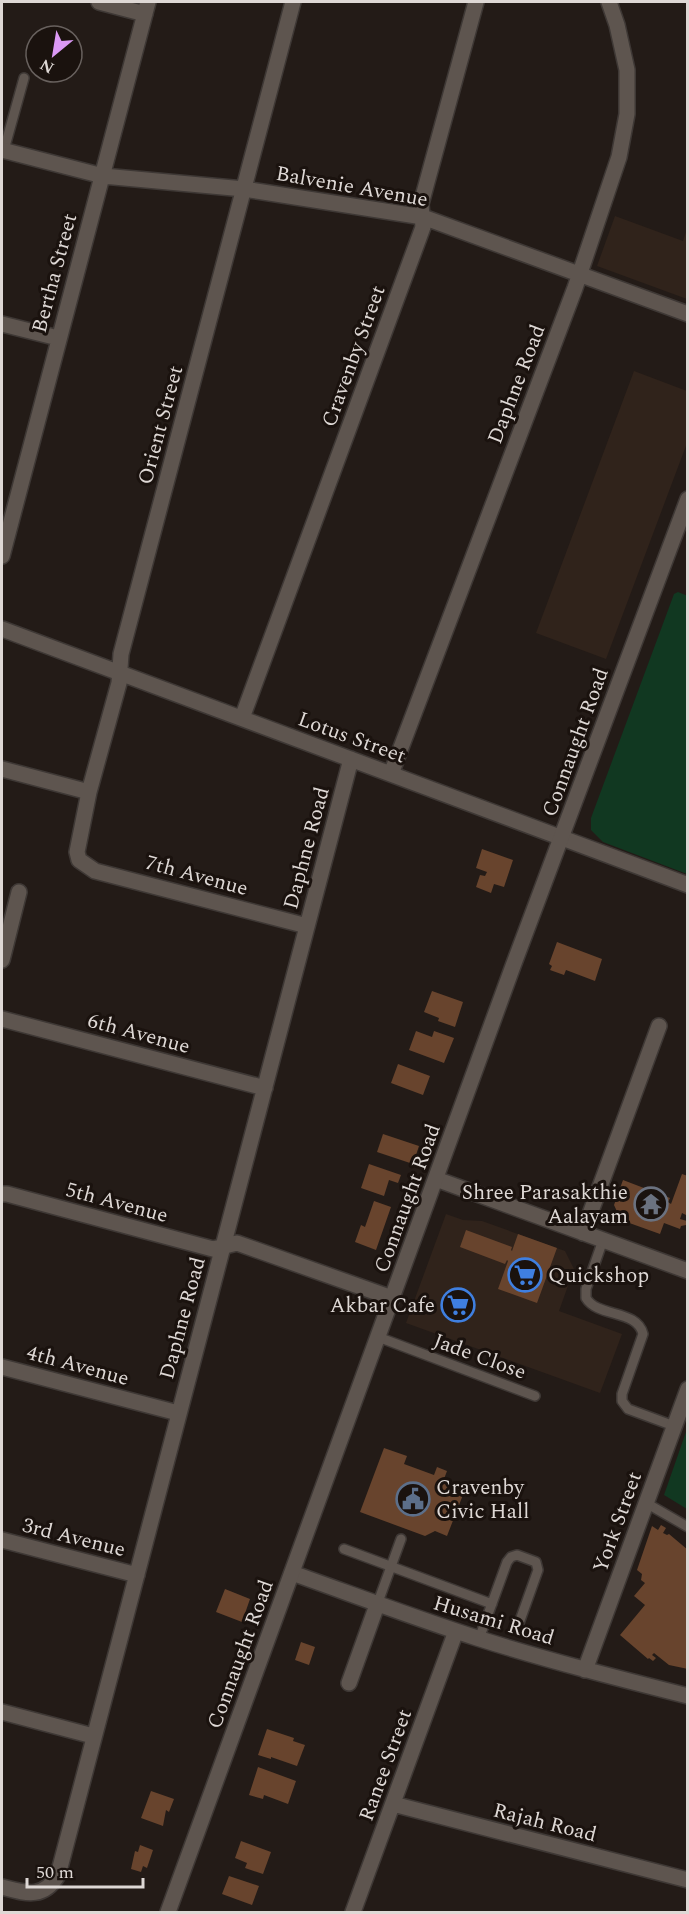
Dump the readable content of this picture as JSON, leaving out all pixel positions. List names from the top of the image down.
{
  "streets": {
    "street": [
      "Balvenie Avenue",
      "Bertha Street",
      "Cravenby Street",
      "Daphne Road",
      "Orient Street",
      "Lotus Street",
      "Connaught Road",
      "7th Avenue",
      "6th Avenue",
      "5th Avenue",
      "4th Avenue",
      "York Street",
      "3rd Avenue",
      "Husami Road",
      "Ranee Street",
      "Rajah Road"
    ],
    "lane": ["Jade Close"]
  },
  "crossings": [
    ["Balvenie Avenue", "Bertha Street"],
    ["Balvenie Avenue", "Cravenby Street"],
    ["Balvenie Avenue", "Daphne Road"],
    ["Balvenie Avenue", "Orient Street"],
    ["Cravenby Street", "Lotus Street"],
    ["Daphne Road", "Lotus Street"],
    ["Daphne Road", "7th Avenue"],
    ["Daphne Road", "6th Avenue"],
    ["Daphne Road", "5th Avenue"],
    ["Daphne Road", "4th Avenue"],
    ["Daphne Road", "3rd Avenue"],
    ["Orient Street", "Lotus Street"],
    ["Orient Street", "7th Avenue"],
    ["Lotus Street", "Connaught Road"],
    ["Connaught Road", "5th Avenue"],
    ["Connaught Road", "Jade Close"],
    ["Connaught Road", "Husami Road"],
    ["York Street", "Husami Road"],
    ["Husami Road", "Ranee Street"],
    ["Ranee Street", "Rajah Road"]
  ],
  "places": {
    "temple": ["Shree Parasakthie Aalayam"],
    "supermarket": ["Quickshop", "Akbar Cafe"],
    "public building": ["Cravenby Civic Hall"]
  },
  "scale_bar": "50 m",
  "north": "bottom left"
}
